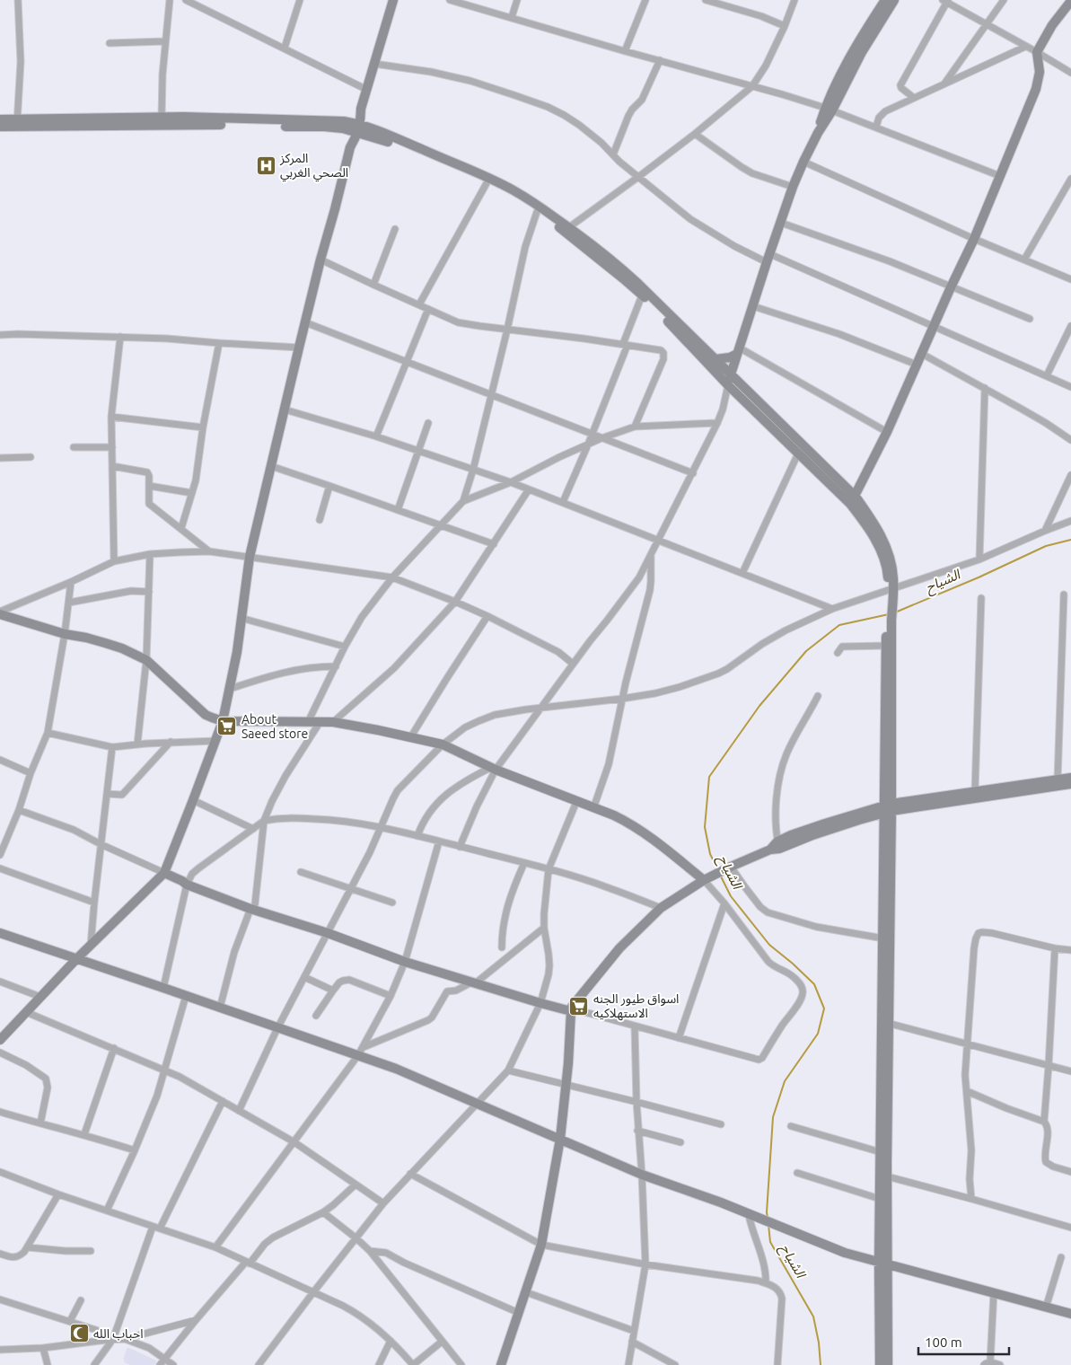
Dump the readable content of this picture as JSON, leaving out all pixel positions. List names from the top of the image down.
{
  "water": ["الشياح"],
  "places": {
    "hospital": ["المركز الصحي الغربي"],
    "supermarket": ["About Saeed store", "اسواق طيور الجنه الاستهلاكيه"],
    "mosque": ["احباب الله"]
  },
  "scale_bar": "100 m"
}
